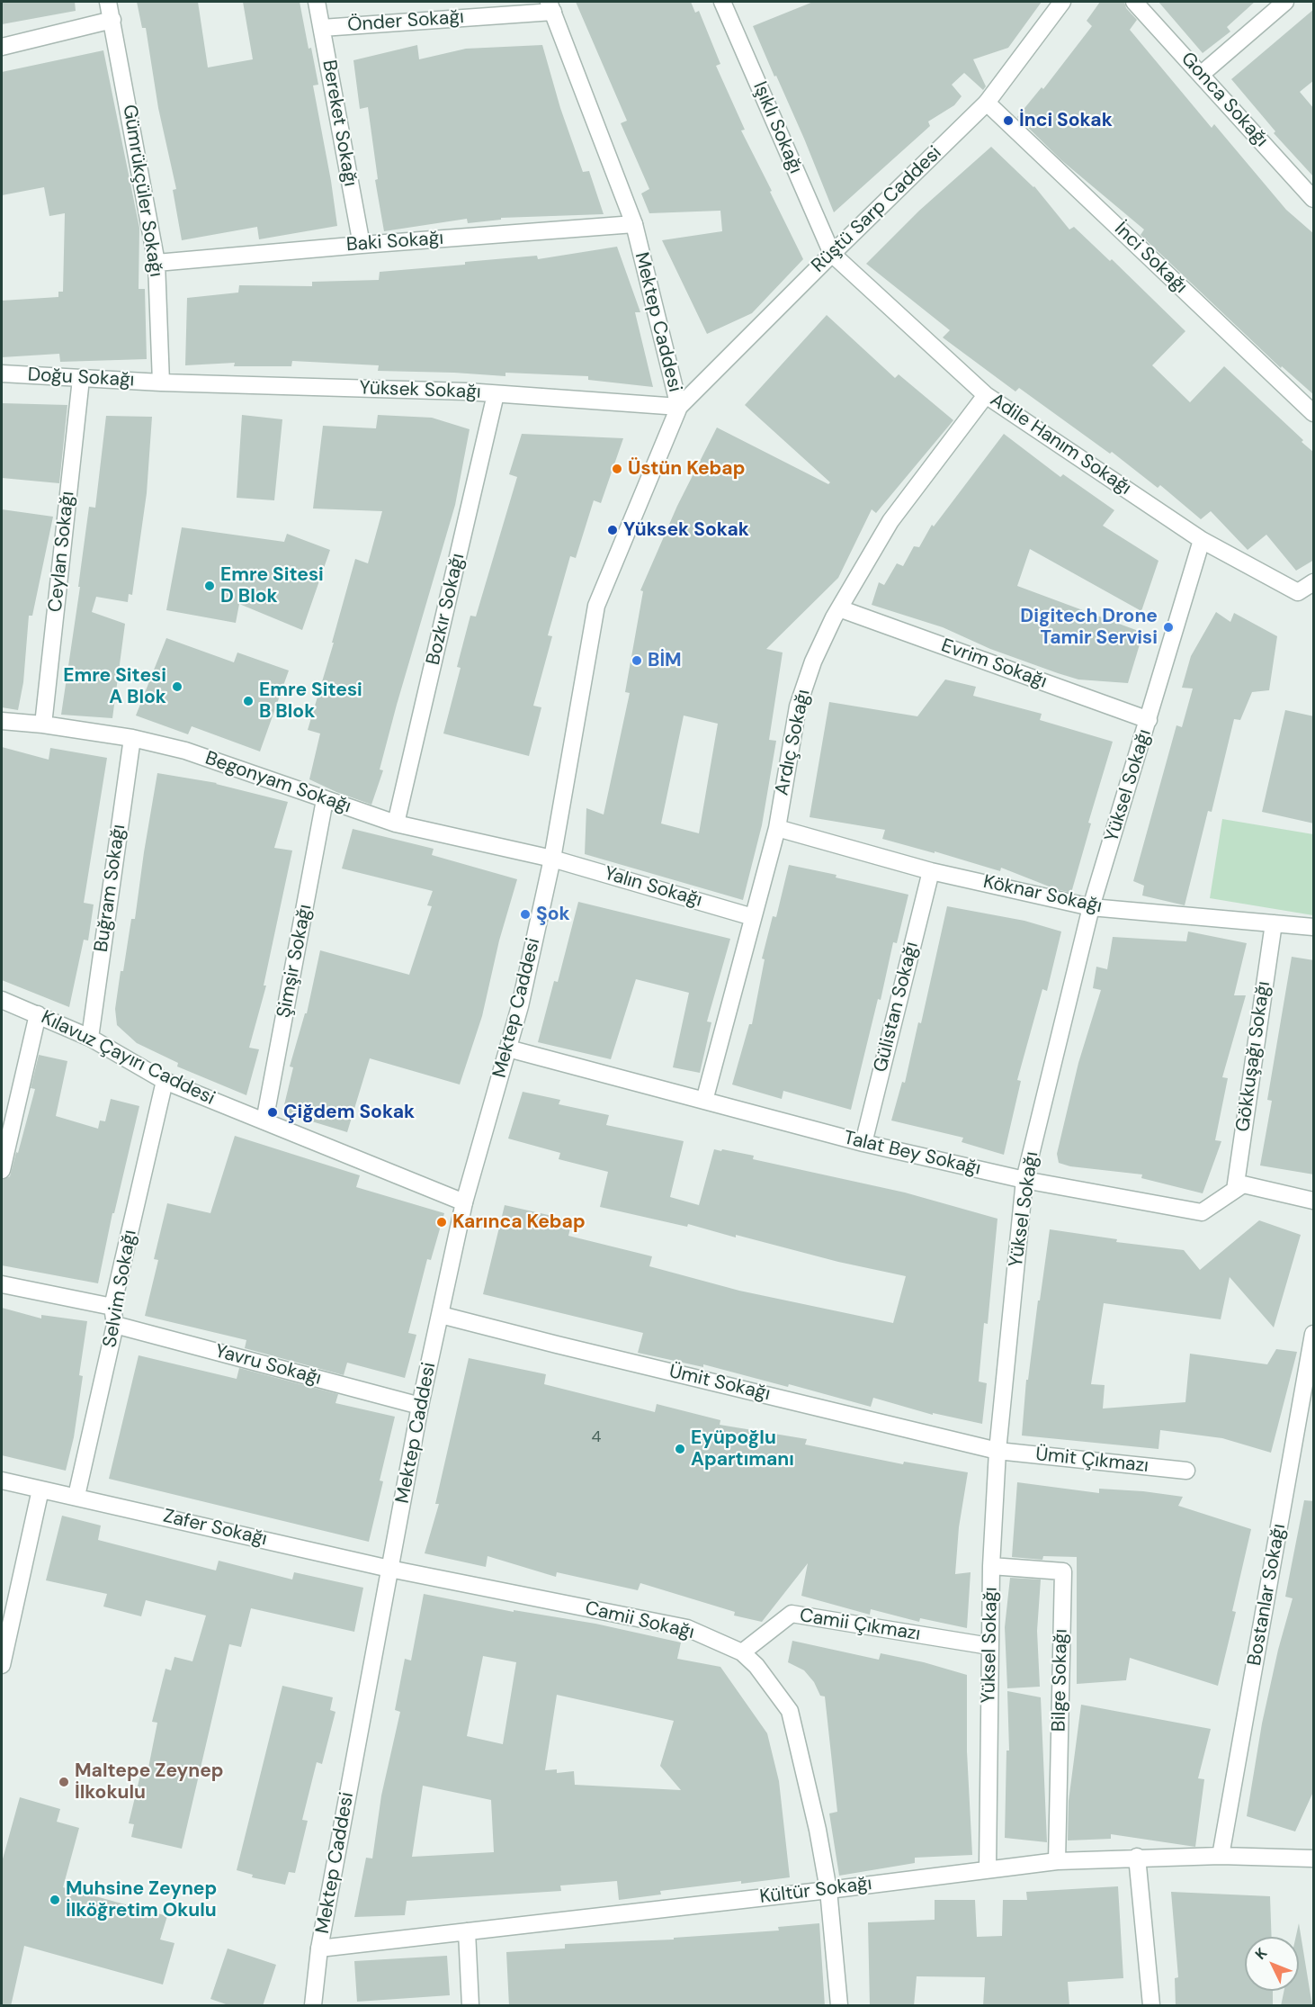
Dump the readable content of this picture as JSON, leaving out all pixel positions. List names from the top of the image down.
{
  "streets": {
    "street": [
      "Önder Sokağı",
      "Gonca Sokağı",
      "Bereket Sokağı",
      "Işıklı Sokağı",
      "Gümrükçüler Sokağı",
      "Rüştü Sarp Caddesi",
      "Baki Sokağı",
      "İnci Sokağı",
      "Mektep Caddesi",
      "Doğu Sokağı",
      "Yüksek Sokağı",
      "Adile Hanım Sokağı",
      "Ceylan Sokağı",
      "Bozkır Sokağı",
      "Evrim Sokağı",
      "Ardıç Sokağı",
      "Begonyam Sokağı",
      "Yüksel Sokağı",
      "Yalın Sokağı",
      "Buğram Sokağı",
      "Köknar Sokağı",
      "Şimşir Sokağı",
      "Gülistan Sokağı",
      "Gökkuşağı Sokağı",
      "Kılavuz Çayırı Caddesi",
      "Talat Bey Sokağı",
      "Selvim Sokağı",
      "Yavru Sokağı",
      "Ümit Sokağı",
      "Ümit Çıkmazı",
      "Zafer Sokağı",
      "Bostanlar Sokağı",
      "Camii Sokağı",
      "Camii Çıkmazı",
      "Bilge Sokağı",
      "Kültür Sokağı"
    ]
  },
  "crossings": [
    ["Önder Sokağı", "Bereket Sokağı"],
    ["Önder Sokağı", "Mektep Caddesi"],
    ["Bereket Sokağı", "Baki Sokağı"],
    ["Işıklı Sokağı", "Rüştü Sarp Caddesi"],
    ["Işıklı Sokağı", "Adile Hanım Sokağı"],
    ["Gümrükçüler Sokağı", "Baki Sokağı"],
    ["Gümrükçüler Sokağı", "Doğu Sokağı"],
    ["Gümrükçüler Sokağı", "Yüksek Sokağı"],
    ["Rüştü Sarp Caddesi", "İnci Sokağı"],
    ["Rüştü Sarp Caddesi", "Mektep Caddesi"],
    ["Rüştü Sarp Caddesi", "Yüksek Sokağı"],
    ["Rüştü Sarp Caddesi", "Adile Hanım Sokağı"],
    ["Baki Sokağı", "Mektep Caddesi"],
    ["Mektep Caddesi", "Yüksek Sokağı"],
    ["Mektep Caddesi", "Begonyam Sokağı"],
    ["Mektep Caddesi", "Yalın Sokağı"],
    ["Mektep Caddesi", "Kılavuz Çayırı Caddesi"],
    ["Mektep Caddesi", "Talat Bey Sokağı"],
    ["Mektep Caddesi", "Yavru Sokağı"],
    ["Mektep Caddesi", "Ümit Sokağı"],
    ["Mektep Caddesi", "Zafer Sokağı"],
    ["Mektep Caddesi", "Camii Sokağı"],
    ["Mektep Caddesi", "Kültür Sokağı"],
    ["Doğu Sokağı", "Yüksek Sokağı"],
    ["Doğu Sokağı", "Ceylan Sokağı"],
    ["Yüksek Sokağı", "Bozkır Sokağı"],
    ["Adile Hanım Sokağı", "Ardıç Sokağı"],
    ["Adile Hanım Sokağı", "Yüksel Sokağı"],
    ["Ceylan Sokağı", "Begonyam Sokağı"],
    ["Bozkır Sokağı", "Begonyam Sokağı"],
    ["Evrim Sokağı", "Ardıç Sokağı"],
    ["Evrim Sokağı", "Yüksel Sokağı"],
    ["Ardıç Sokağı", "Yalın Sokağı"],
    ["Ardıç Sokağı", "Köknar Sokağı"],
    ["Ardıç Sokağı", "Talat Bey Sokağı"],
    ["Begonyam Sokağı", "Yalın Sokağı"],
    ["Begonyam Sokağı", "Buğram Sokağı"],
    ["Begonyam Sokağı", "Şimşir Sokağı"],
    ["Yüksel Sokağı", "Köknar Sokağı"],
    ["Yüksel Sokağı", "Talat Bey Sokağı"],
    ["Yüksel Sokağı", "Ümit Sokağı"],
    ["Yüksel Sokağı", "Ümit Çıkmazı"],
    ["Yüksel Sokağı", "Camii Çıkmazı"],
    ["Yüksel Sokağı", "Bilge Sokağı"],
    ["Yüksel Sokağı", "Kültür Sokağı"],
    ["Buğram Sokağı", "Kılavuz Çayırı Caddesi"],
    ["Köknar Sokağı", "Gülistan Sokağı"],
    ["Köknar Sokağı", "Gökkuşağı Sokağı"],
    ["Şimşir Sokağı", "Kılavuz Çayırı Caddesi"],
    ["Gülistan Sokağı", "Talat Bey Sokağı"],
    ["Gökkuşağı Sokağı", "Talat Bey Sokağı"],
    ["Kılavuz Çayırı Caddesi", "Selvim Sokağı"],
    ["Selvim Sokağı", "Yavru Sokağı"],
    ["Selvim Sokağı", "Zafer Sokağı"],
    ["Ümit Sokağı", "Ümit Çıkmazı"],
    ["Zafer Sokağı", "Camii Sokağı"],
    ["Bostanlar Sokağı", "Kültür Sokağı"],
    ["Camii Sokağı", "Camii Çıkmazı"],
    ["Camii Sokağı", "Kültür Sokağı"],
    ["Bilge Sokağı", "Kültür Sokağı"]
  ],
  "places": [
    "İnci Sokak",
    "Üstün Kebap",
    "Yüksek Sokak",
    "Emre Sitesi D Blok",
    "Digitech Drone Tamir Servisi",
    "BİM",
    "Emre Sitesi A Blok",
    "Emre Sitesi B Blok",
    "Şok",
    "Çiğdem Sokak",
    "Karınca Kebap",
    "Eyüpoğlu Apartımanı",
    "Maltepe Zeynep İlkokulu",
    "Muhsine Zeynep İlköğretim Okulu"
  ],
  "house_numbers": ["4"],
  "north": "top left"
}
